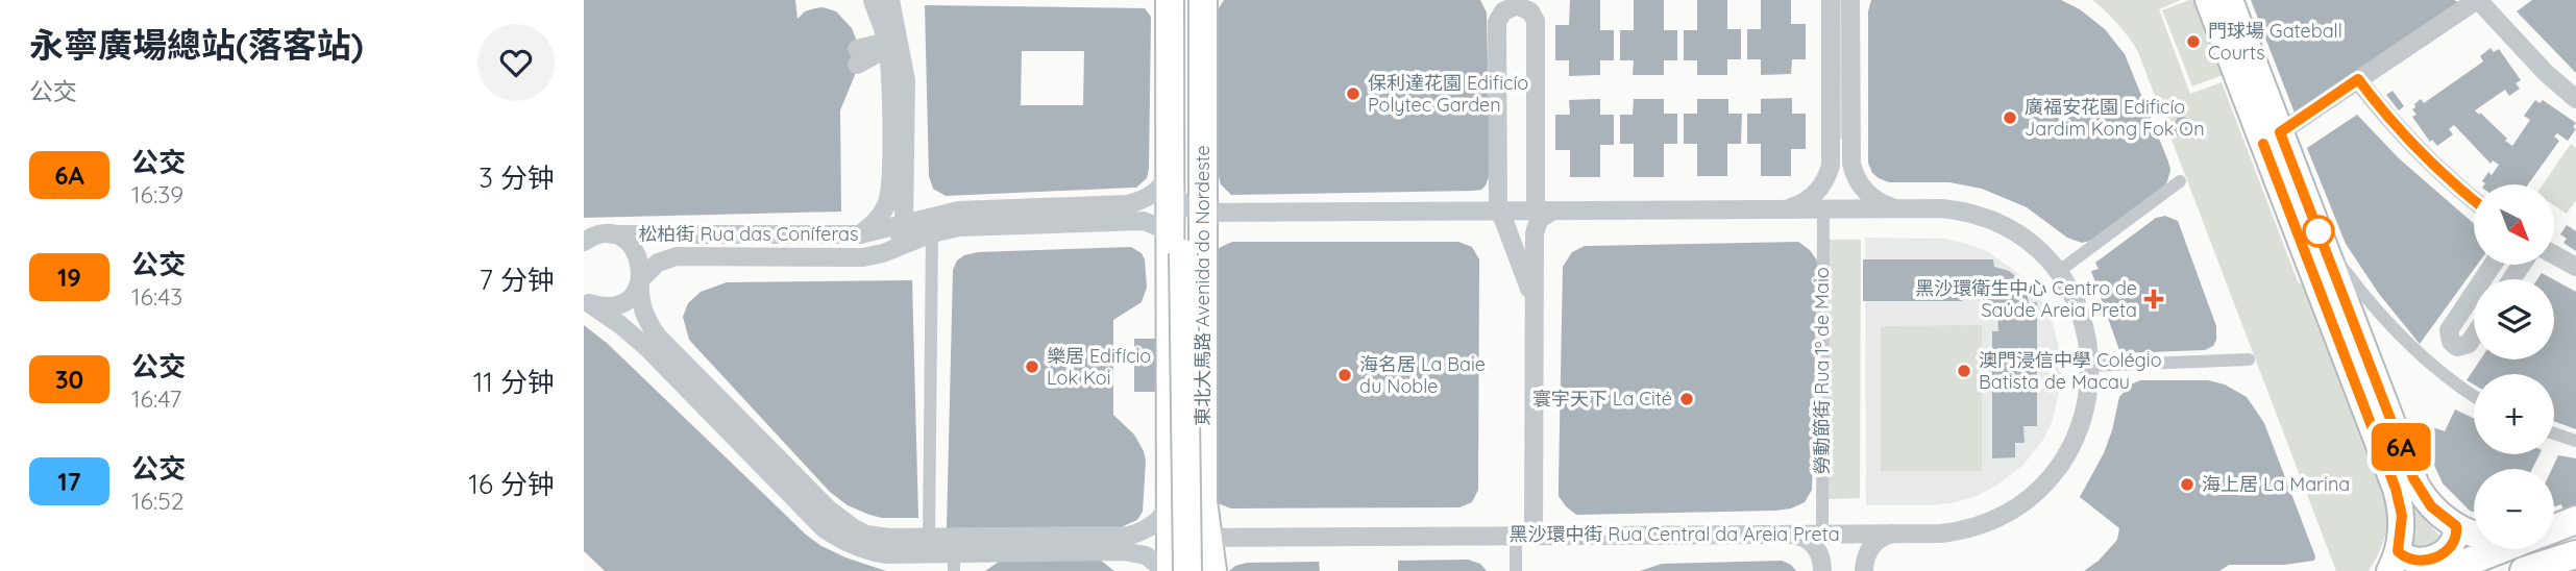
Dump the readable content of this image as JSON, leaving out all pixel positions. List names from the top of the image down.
{
  "streets": {
    "main road": ["東北大馬路 Avenida do Nordeste"],
    "street": ["松柏街 Rua das Coníferas", "勞動節街 Rua 1º de Maio", "黑沙環中街 Rua Central da Areia Preta"]
  },
  "crossings": [
    ["松柏街 Rua das Coníferas", "東北大馬路 Avenida do Nordeste"],
    ["東北大馬路 Avenida do Nordeste", "黑沙環中街 Rua Central da Areia Preta"],
    ["勞動節街 Rua 1º de Maio", "黑沙環中街 Rua Central da Areia Preta"]
  ],
  "places": {
    "other": [
      "門球場 Gateball Courts",
      "保利達花園 Edificío Polytec Garden",
      "廣福安花園 Edificío Jardim Kong Fok On",
      "樂居 Edifício Lok Koi",
      "澳門浸信中學 Colégio Batista de Macau",
      "海名居 La Baie du Noble",
      "寰宇天下 La Cité",
      "海上居 La Marina"
    ],
    "health": ["黑沙環衛生中心 Centro de Saúde Areia Preta"]
  },
  "lines": ["bus line 6A"],
  "north": "bottom right",
  "page": {
    "heading": ["永寧廣場總站(落客站)", "公交"],
    "on_map": "6A",
    "list": [
      {
        "mark": "6A",
        "name": "公交",
        "note": "16:39",
        "value": "3 分钟"
      },
      {
        "mark": "19",
        "name": "公交",
        "note": "16:43",
        "value": "7 分钟"
      },
      {
        "mark": "30",
        "name": "公交",
        "note": "16:47",
        "value": "11 分钟"
      },
      {
        "mark": "17",
        "name": "公交",
        "note": "16:52",
        "value": "16 分钟"
      }
    ],
    "map_buttons": ["+", "−"]
  }
}
